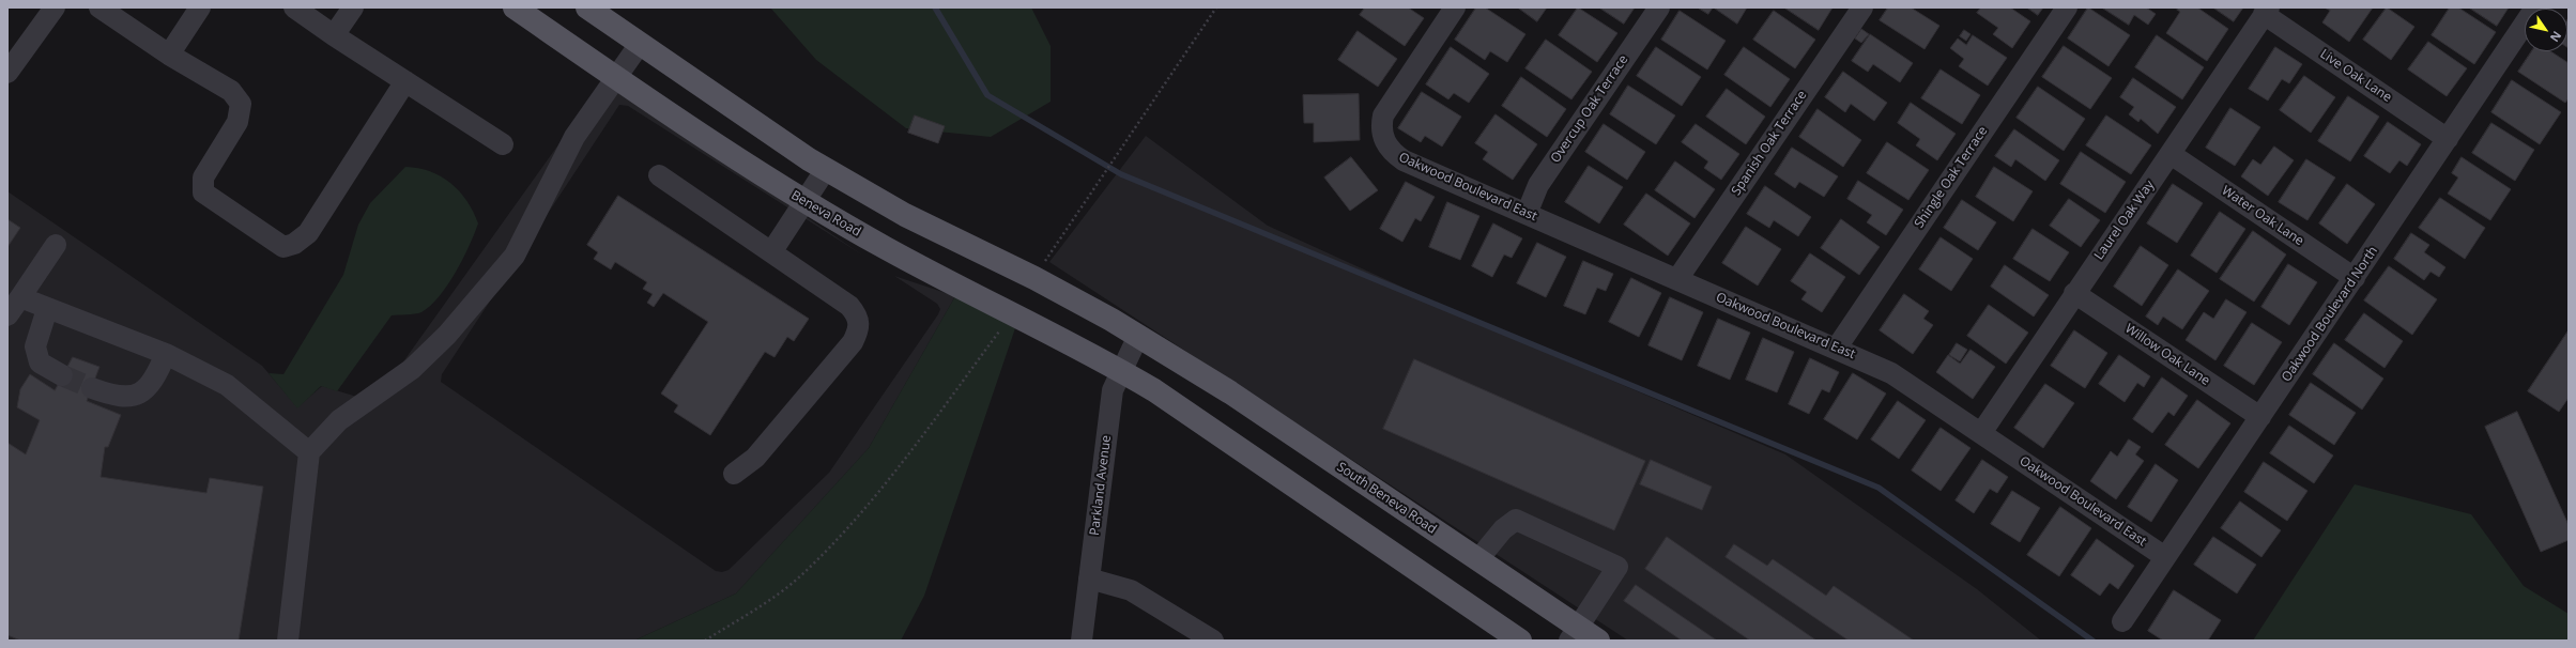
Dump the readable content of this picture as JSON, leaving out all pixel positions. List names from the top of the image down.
{
  "streets": {
    "main road": ["Beneva Road", "South Beneva Road"],
    "street": [
      "Live Oak Lane",
      "Overcup Oak Terrace",
      "Spanish Oak Terrace",
      "Shingle Oak Terrace",
      "Oakwood Boulevard East",
      "Water Oak Lane",
      "Laurel Oak Way",
      "Oakwood Boulevard North",
      "Willow Oak Lane",
      "Parkland Avenue"
    ]
  },
  "crossings": [
    ["Live Oak Lane", "Laurel Oak Way"],
    ["Live Oak Lane", "Oakwood Boulevard North"],
    ["Overcup Oak Terrace", "Oakwood Boulevard East"],
    ["Spanish Oak Terrace", "Oakwood Boulevard East"],
    ["Shingle Oak Terrace", "Oakwood Boulevard East"],
    ["Oakwood Boulevard East", "Laurel Oak Way"],
    ["Oakwood Boulevard East", "Oakwood Boulevard North"],
    ["Beneva Road", "Parkland Avenue"],
    ["Water Oak Lane", "Laurel Oak Way"],
    ["Water Oak Lane", "Oakwood Boulevard North"],
    ["Laurel Oak Way", "Willow Oak Lane"],
    ["Oakwood Boulevard North", "Willow Oak Lane"],
    ["Parkland Avenue", "South Beneva Road"]
  ],
  "north": "bottom right"
}
